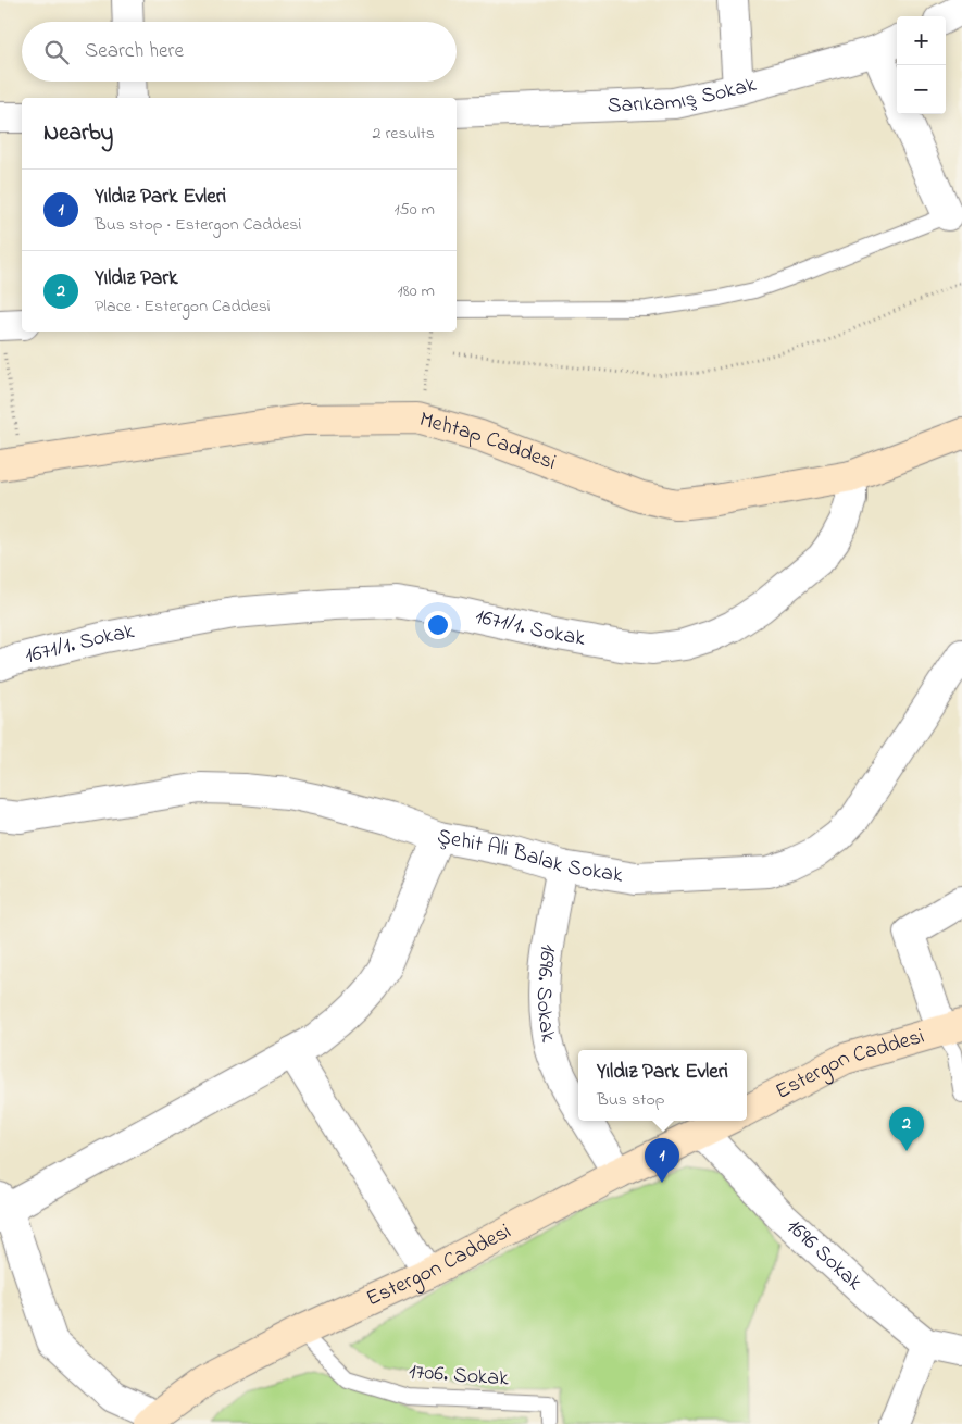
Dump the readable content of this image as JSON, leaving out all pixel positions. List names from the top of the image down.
{
  "streets": {
    "main road": ["Mehtap Caddesi", "Estergon Caddesi"],
    "street": [
      "Sarıkamış Sokak",
      "1671/1. Sokak",
      "Şehit Ali Balak Sokak",
      "1696. Sokak",
      "1696 Sokak"
    ],
    "lane": ["1706. Sokak"]
  },
  "crossings": [
    ["Mehtap Caddesi", "1671/1. Sokak"],
    ["Şehit Ali Balak Sokak", "1696. Sokak"],
    ["1696. Sokak", "Estergon Caddesi"],
    ["Estergon Caddesi", "1696 Sokak"],
    ["Estergon Caddesi", "1706. Sokak"]
  ],
  "page": {
    "map_buttons": ["+", "−"],
    "search": "Search here",
    "heading": ["Nearby", "2 results"],
    "list": [
      {
        "mark": "1",
        "name": "Yıldız Park Evleri",
        "note": "Bus stop · Estergon Caddesi",
        "value": "150 m"
      },
      {
        "mark": "2",
        "name": "Yıldız Park",
        "note": "Place · Estergon Caddesi",
        "value": "180 m"
      }
    ],
    "popup": ["Yıldız Park Evleri", "Bus stop"],
    "pins": ["2", "1"]
  }
}
